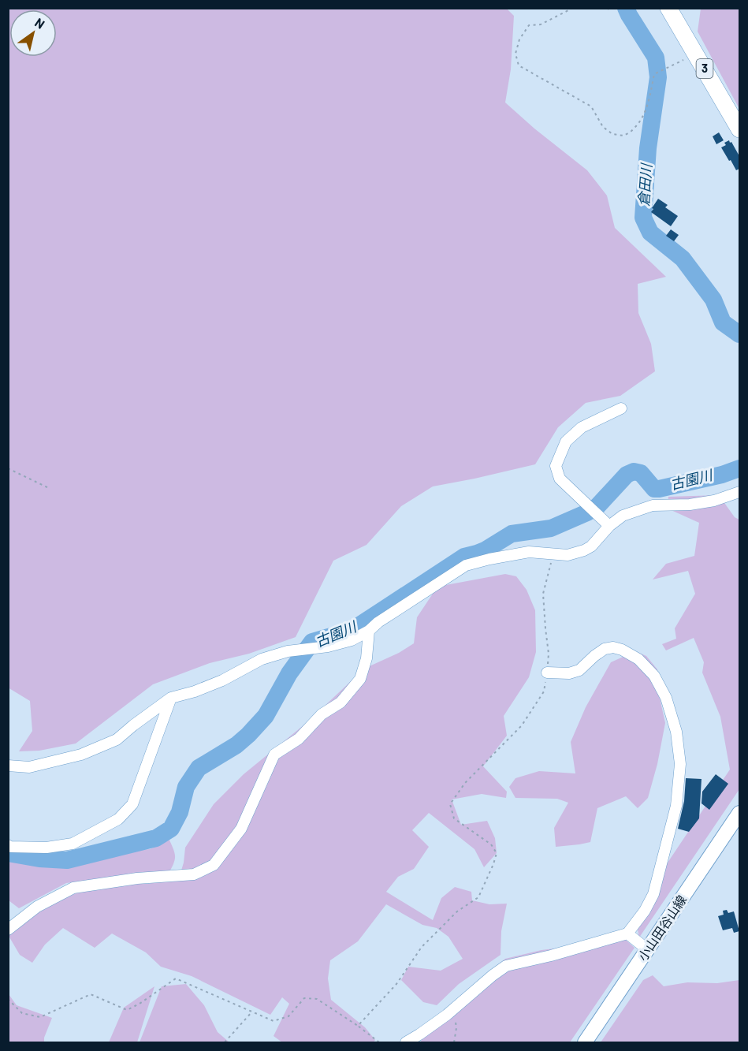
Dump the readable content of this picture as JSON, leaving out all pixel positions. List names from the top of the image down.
{
  "streets": {
    "highway": ["3"],
    "main road": ["小山田谷山線"]
  },
  "water": ["倉田川", "古園川"],
  "north": "top right"
}
